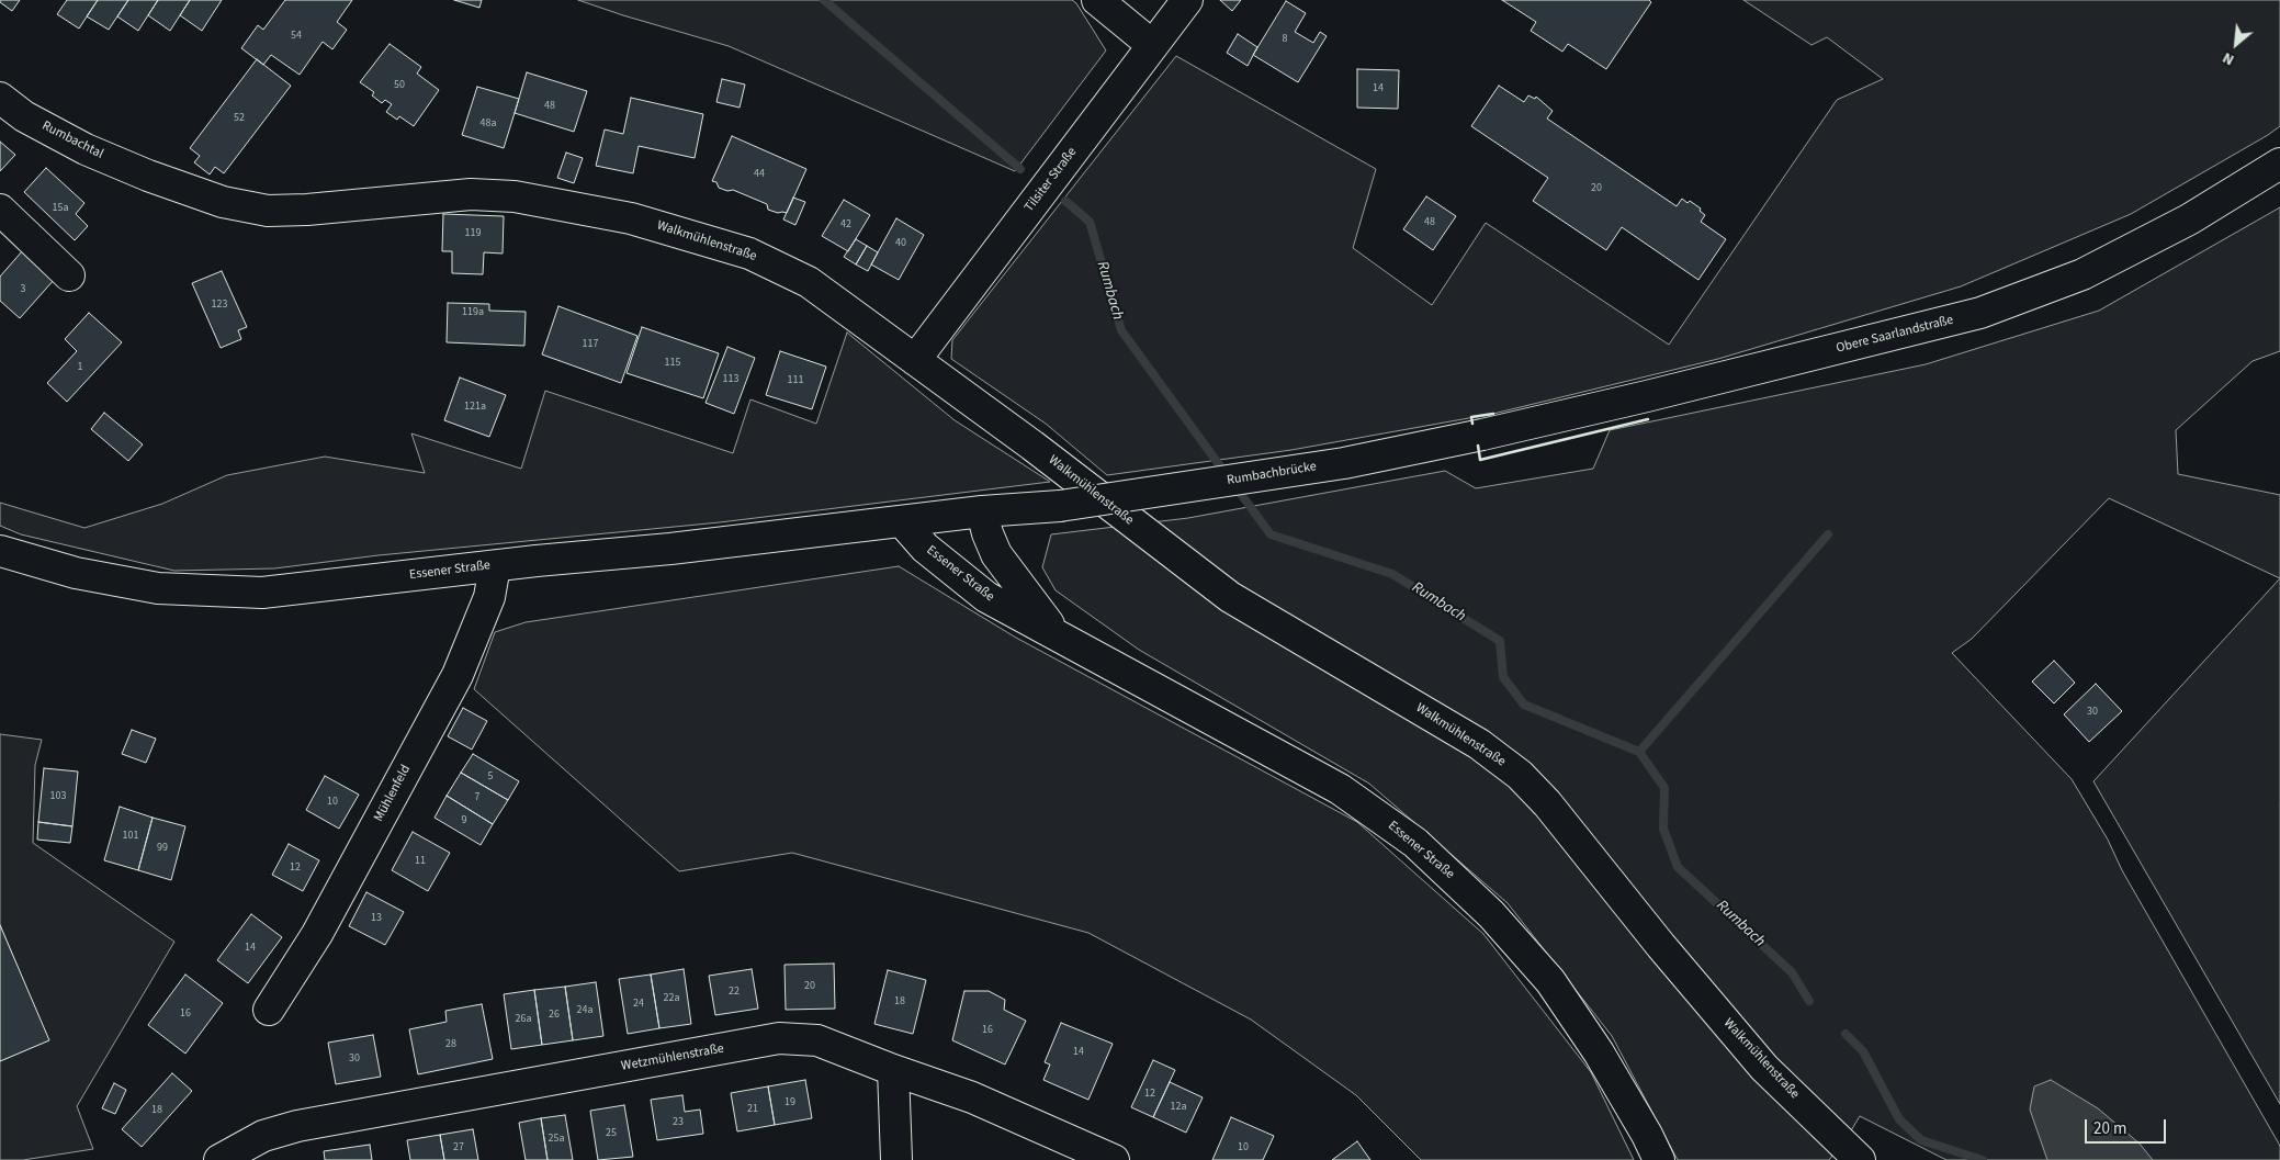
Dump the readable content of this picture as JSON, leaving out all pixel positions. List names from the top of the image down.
{
  "streets": {
    "street": [
      "Rumbachtal",
      "Tilsiter Straße",
      "Walkmühlenstraße",
      "Obere Saarlandstraße",
      "Rumbachbrücke",
      "Essener Straße",
      "Mühlenfeld",
      "Wetzmühlenstraße"
    ]
  },
  "crossings": [
    ["Rumbachtal", "Walkmühlenstraße"],
    ["Tilsiter Straße", "Walkmühlenstraße"],
    ["Obere Saarlandstraße", "Rumbachbrücke"],
    ["Rumbachbrücke", "Essener Straße"],
    ["Essener Straße", "Mühlenfeld"]
  ],
  "water": ["Rumbach"],
  "house_numbers": [
    "54",
    "8",
    "50",
    "14",
    "48",
    "52",
    "48a",
    "44",
    "20",
    "15a",
    "48",
    "42",
    "119",
    "40",
    "3",
    "123",
    "119a",
    "117",
    "115",
    "1",
    "113",
    "111",
    "121a",
    "30",
    "5",
    "103",
    "7",
    "10",
    "9",
    "101",
    "99",
    "11",
    "12",
    "13",
    "14",
    "20",
    "22",
    "22a",
    "18",
    "24",
    "24a",
    "16",
    "26",
    "26a",
    "16",
    "28",
    "14",
    "30",
    "12",
    "19",
    "12a",
    "21",
    "18",
    "23",
    "25",
    "25a",
    "27",
    "10"
  ],
  "scale_bar": "20 m",
  "north": "bottom left"
}
